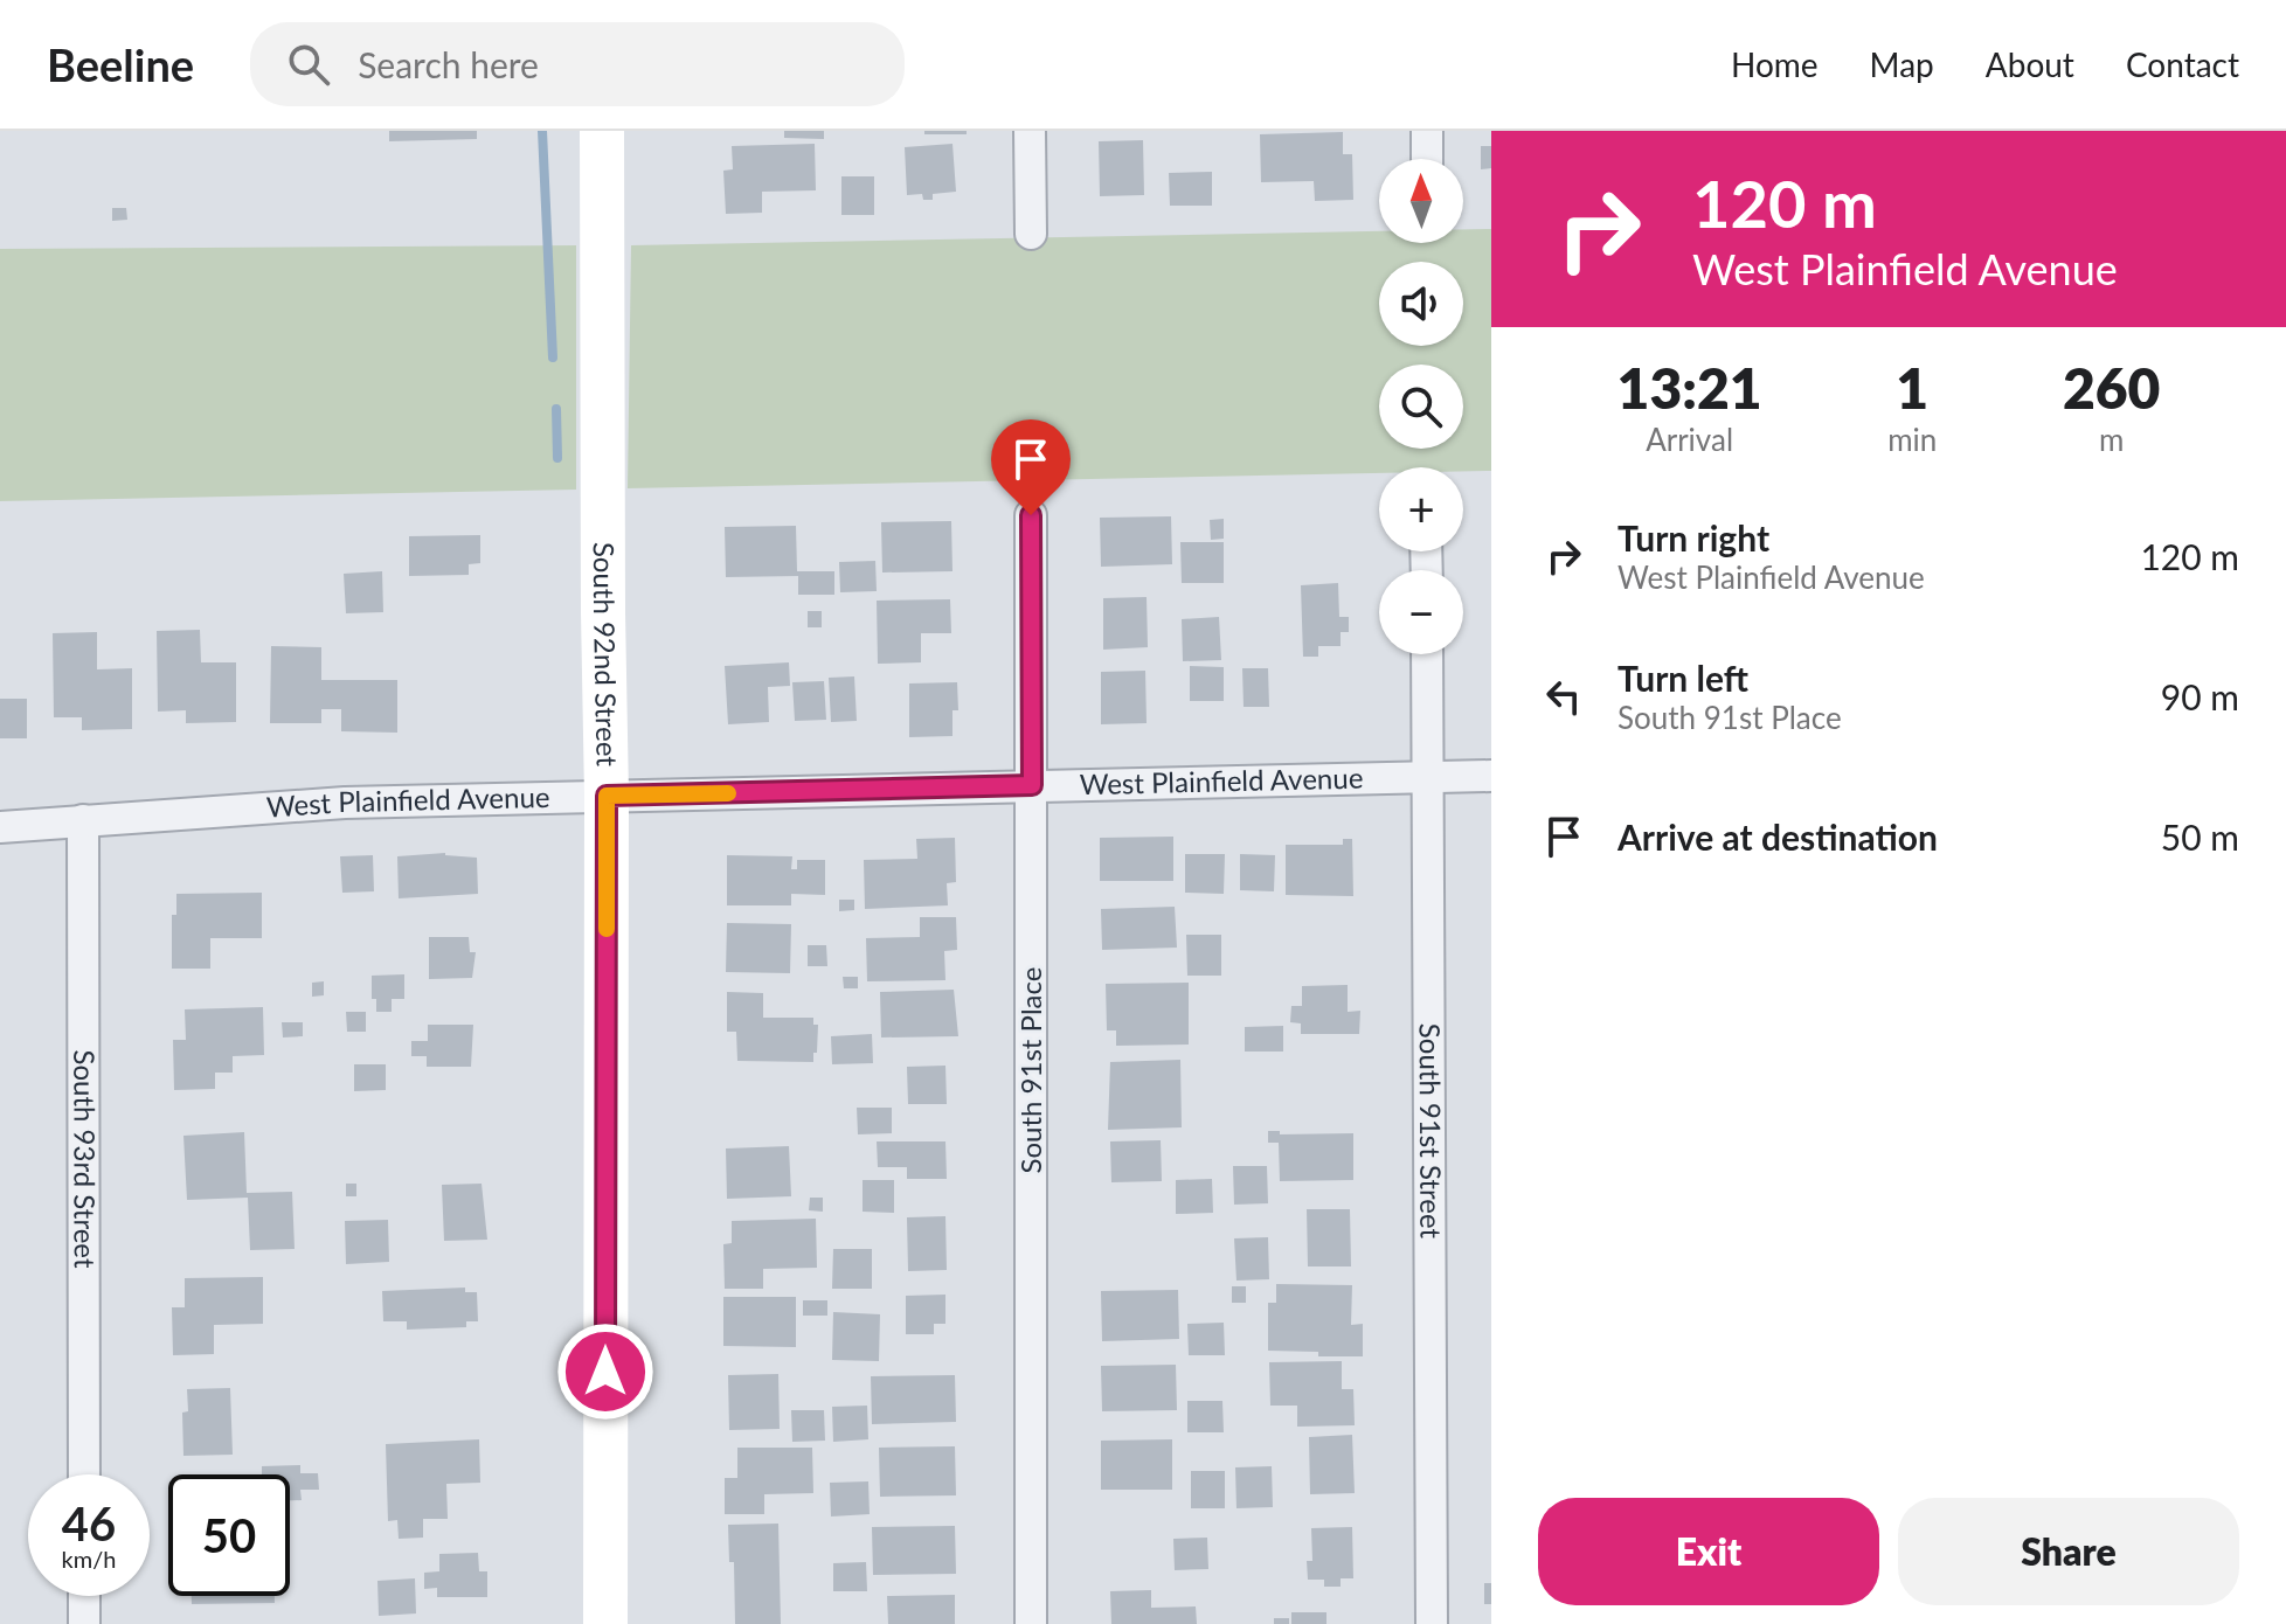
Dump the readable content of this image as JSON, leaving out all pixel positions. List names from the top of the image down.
{
  "streets": {
    "main road": ["South 92nd Street"],
    "street": [
      "West Plainfield Avenue",
      "South 91st Place",
      "South 91st Street",
      "South 93rd Street"
    ]
  },
  "crossings": [
    ["South 92nd Street", "West Plainfield Avenue"],
    ["West Plainfield Avenue", "South 91st Place"],
    ["West Plainfield Avenue", "South 91st Street"],
    ["West Plainfield Avenue", "South 93rd Street"]
  ],
  "north": "top",
  "page": {
    "header": "Beeline",
    "search": "Search here",
    "nav": [
      "Home",
      "Map",
      "About",
      "Contact"
    ],
    "turn": ["120 m", "West Plainfield Avenue"],
    "map_buttons": ["+", "−"],
    "eta": [
      "13:21",
      "Arrival",
      "1",
      "min",
      "260",
      "m"
    ],
    "list": [
      {
        "name": "Turn right",
        "note": "West Plainfield Avenue",
        "value": "120 m"
      },
      {
        "name": "Turn left",
        "note": "South 91st Place",
        "value": "90 m"
      },
      {
        "name": "Arrive at destination",
        "value": "50 m"
      }
    ],
    "speed": "46 km/h",
    "limit": "50",
    "buttons": ["Exit", "Share"]
  }
}
